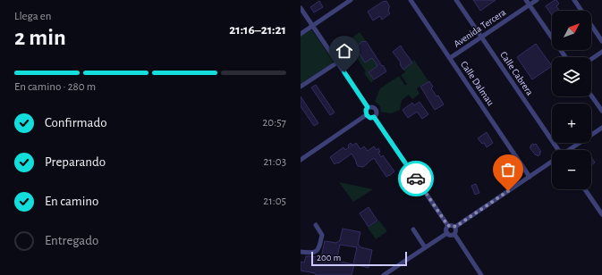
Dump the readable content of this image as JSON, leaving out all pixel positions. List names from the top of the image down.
{
  "streets": {
    "street": ["Avenida Tercera", "Calle Cabrera", "Calle Dalmau"]
  },
  "crossings": [
    ["Avenida Tercera", "Calle Cabrera"],
    ["Avenida Tercera", "Calle Dalmau"]
  ],
  "scale_bar": "200 m",
  "north": "top right",
  "page": {
    "heading": ["2 min", "Llega en", "21:16–21:21"],
    "map_buttons": ["+", "−"],
    "bar": "En camino · 280 m",
    "list": [
      ["Confirmado", "20:57"],
      ["Preparando", "21:03"],
      ["En camino", "21:05"],
      "Entregado"
    ],
    "scale": "200 m"
  }
}
